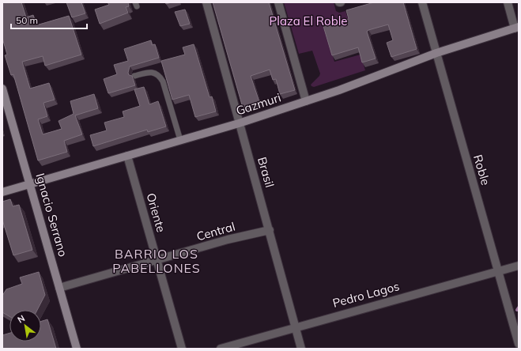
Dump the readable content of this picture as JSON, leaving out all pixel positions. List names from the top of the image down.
{
  "streets": {
    "street": [
      "Gazmuri",
      "Roble",
      "Brasil",
      "Oriente",
      "Ignacio Serrano",
      "Central",
      "Pedro Lagos"
    ]
  },
  "crossings": [
    ["Gazmuri", "Roble"],
    ["Gazmuri", "Brasil"],
    ["Gazmuri", "Oriente"],
    ["Gazmuri", "Ignacio Serrano"],
    ["Roble", "Pedro Lagos"],
    ["Brasil", "Central"],
    ["Brasil", "Pedro Lagos"],
    ["Oriente", "Central"],
    ["Ignacio Serrano", "Central"]
  ],
  "districts": ["BARRIO LOS PABELLONES"],
  "parks": ["Plaza El Roble"],
  "scale_bar": "50 m",
  "north": "top left"
}
